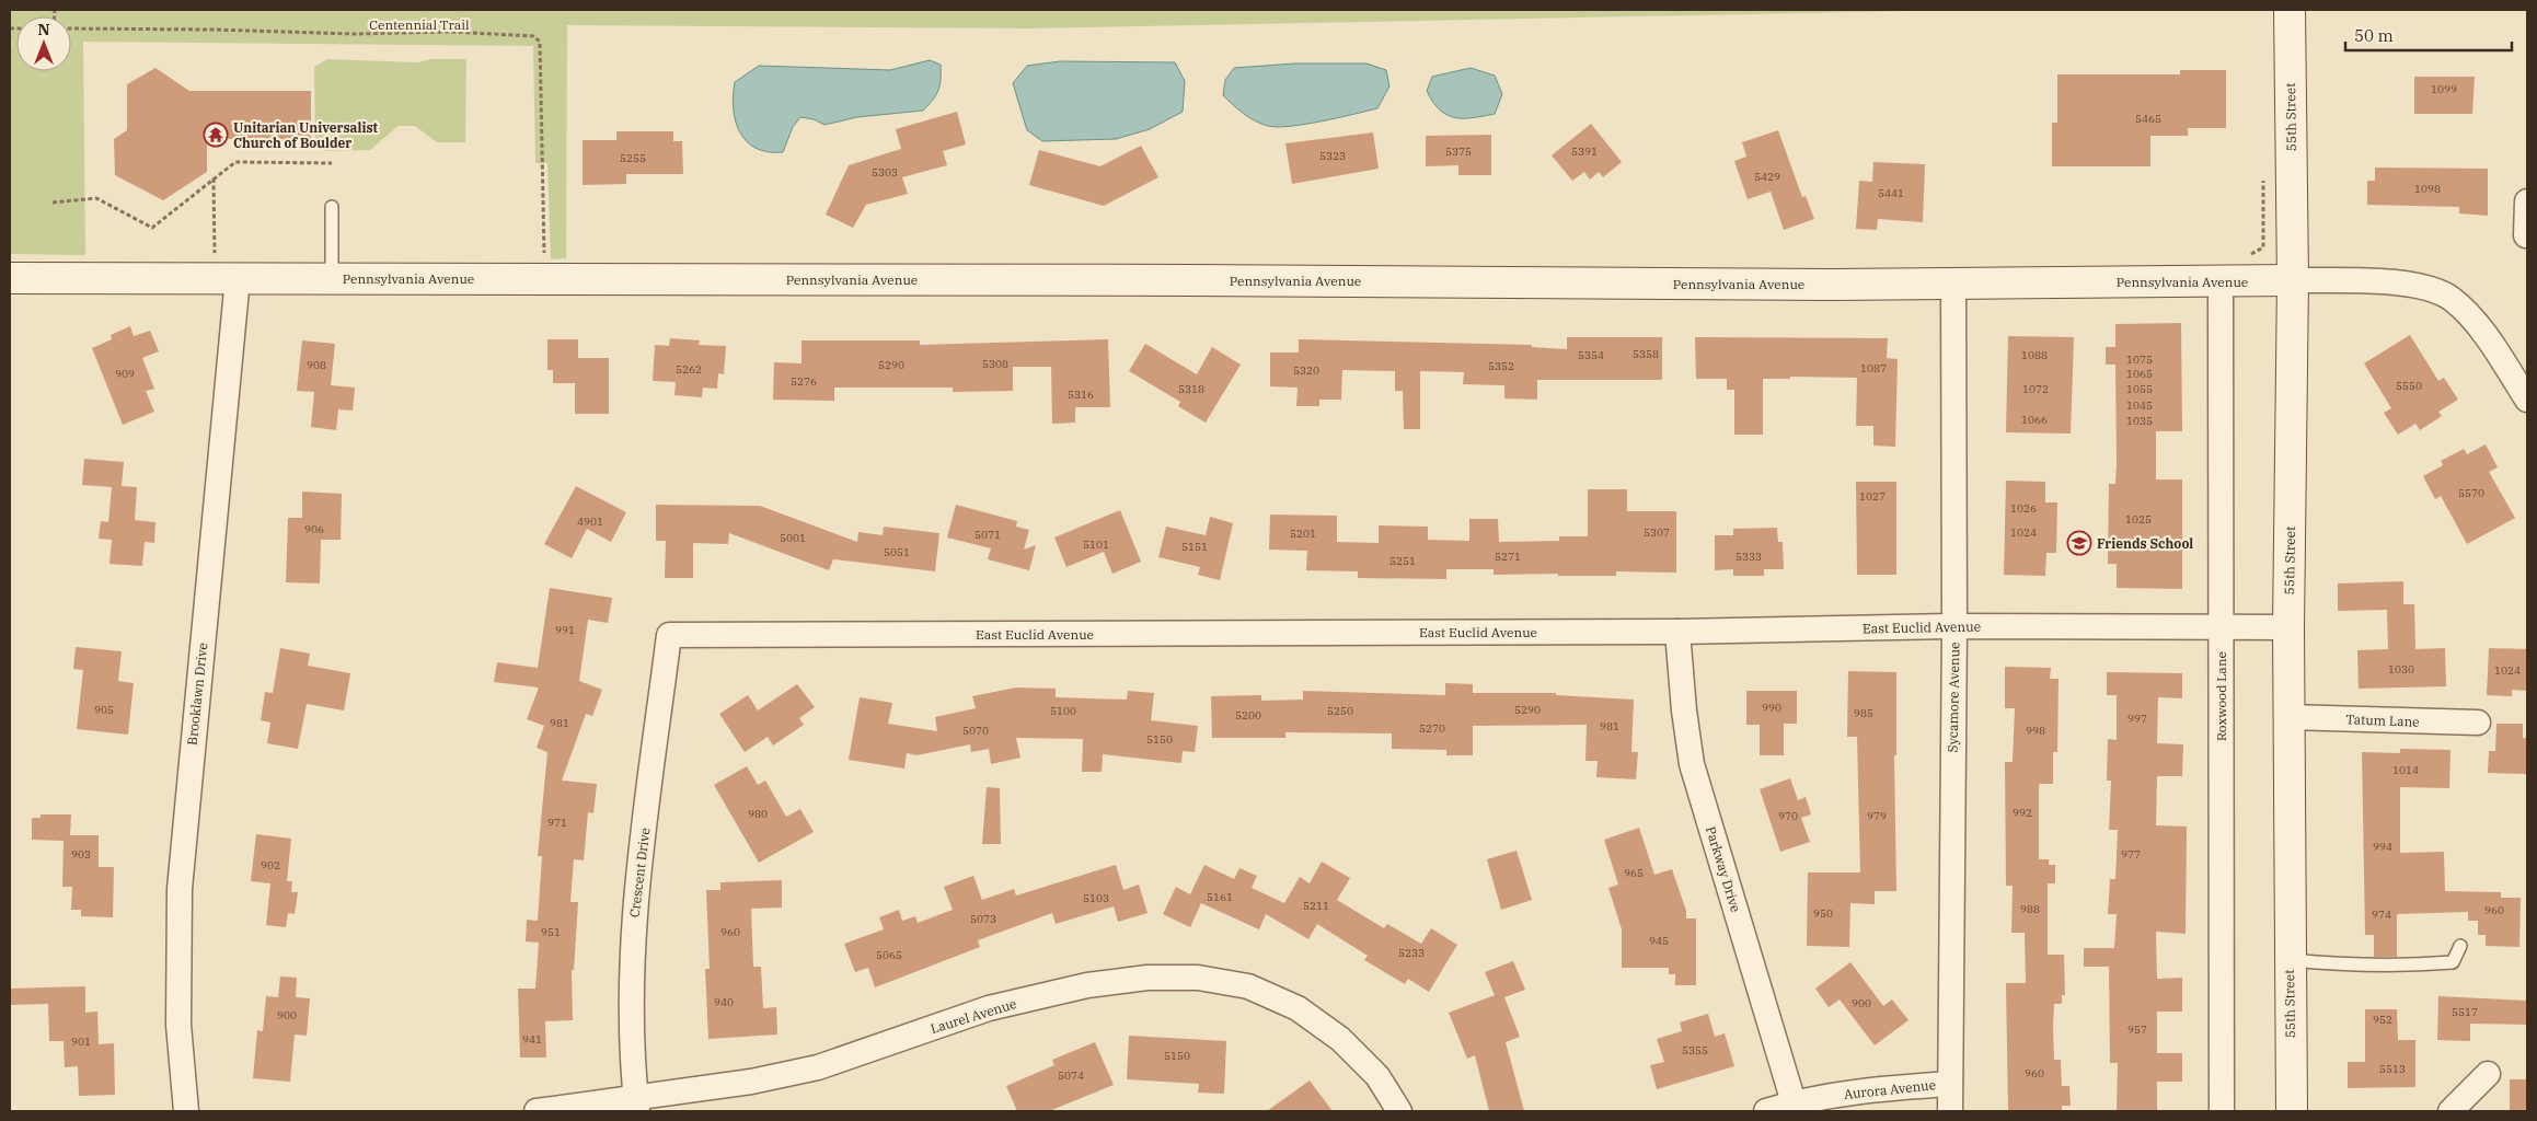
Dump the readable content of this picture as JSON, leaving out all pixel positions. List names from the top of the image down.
{
  "streets": {
    "street": [
      "55th Street",
      "Pennsylvania Avenue",
      "East Euclid Avenue",
      "Brooklawn Drive",
      "Roxwood Lane",
      "Sycamore Avenue",
      "Tatum Lane",
      "Parkway Drive",
      "Crescent Drive",
      "Laurel Avenue",
      "Aurora Avenue"
    ],
    "path": ["Centennial Trail"]
  },
  "crossings": [
    ["Centennial Trail", "Pennsylvania Avenue"],
    ["55th Street", "Pennsylvania Avenue"],
    ["55th Street", "East Euclid Avenue"],
    ["55th Street", "Tatum Lane"],
    ["Pennsylvania Avenue", "Brooklawn Drive"],
    ["Pennsylvania Avenue", "Roxwood Lane"],
    ["Pennsylvania Avenue", "Sycamore Avenue"],
    ["East Euclid Avenue", "Roxwood Lane"],
    ["East Euclid Avenue", "Sycamore Avenue"],
    ["East Euclid Avenue", "Parkway Drive"],
    ["East Euclid Avenue", "Crescent Drive"],
    ["Sycamore Avenue", "Aurora Avenue"],
    ["Parkway Drive", "Aurora Avenue"],
    ["Crescent Drive", "Laurel Avenue"]
  ],
  "places": {
    "temple": ["Unitarian Universalist Church of Boulder"],
    "school or university": ["Friends School"]
  },
  "house_numbers": [
    "1099",
    "5465",
    "5375",
    "5391",
    "5323",
    "5255",
    "5303",
    "5429",
    "1098",
    "5441",
    "5358",
    "5354",
    "1088",
    "1075",
    "5308",
    "908",
    "5290",
    "5352",
    "1087",
    "5262",
    "5320",
    "909",
    "1065",
    "5276",
    "5550",
    "5318",
    "1072",
    "1055",
    "5316",
    "1045",
    "1066",
    "1035",
    "5570",
    "1027",
    "1026",
    "1025",
    "4901",
    "906",
    "5307",
    "1024",
    "5201",
    "5071",
    "5001",
    "5101",
    "5151",
    "5051",
    "5271",
    "5333",
    "5251",
    "991",
    "1030",
    "1024",
    "990",
    "905",
    "5290",
    "5100",
    "5250",
    "985",
    "5200",
    "997",
    "981",
    "981",
    "5270",
    "5070",
    "998",
    "5150",
    "1014",
    "992",
    "980",
    "970",
    "979",
    "971",
    "994",
    "903",
    "977",
    "902",
    "965",
    "5161",
    "5103",
    "5211",
    "988",
    "960",
    "950",
    "974",
    "5073",
    "951",
    "960",
    "945",
    "5233",
    "5065",
    "940",
    "900",
    "5517",
    "900",
    "952",
    "957",
    "941",
    "901",
    "5355",
    "5150",
    "5513",
    "960",
    "5074"
  ],
  "scale_bar": "50 m",
  "north": "top"
}
